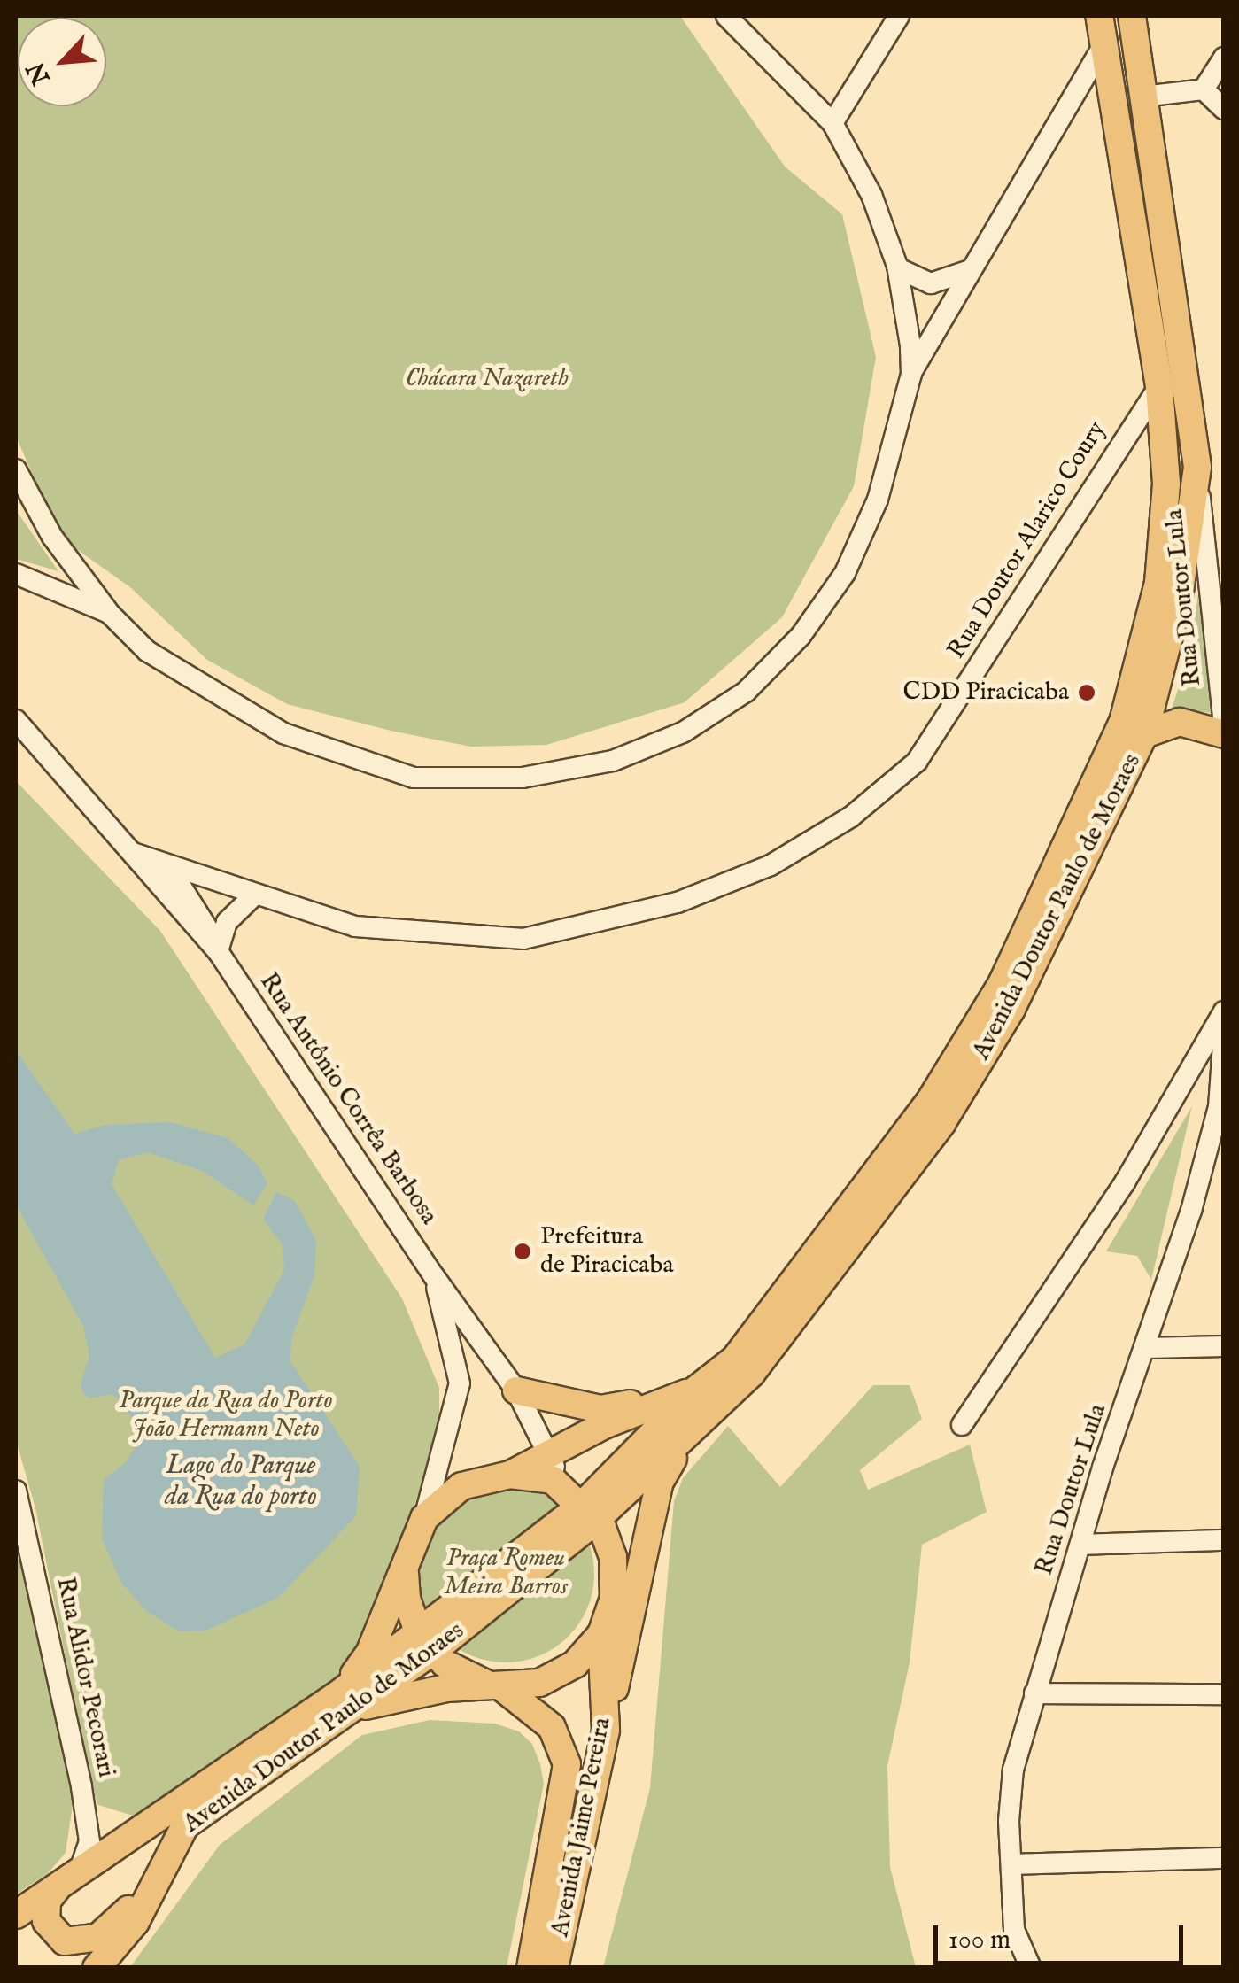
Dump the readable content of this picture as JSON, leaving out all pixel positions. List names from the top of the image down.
{
  "streets": {
    "main road": ["Avenida Doutor Paulo de Moraes", "Avenida Jaime Pereira"],
    "street": [
      "Rua Doutor Alarico Coury",
      "Rua Doutor Lula",
      "Rua Antônio Corrêa Barbosa",
      "Rua Alidor Pecorari"
    ]
  },
  "crossings": [
    ["Rua Doutor Alarico Coury", "Avenida Doutor Paulo de Moraes"],
    ["Rua Doutor Alarico Coury", "Rua Antônio Corrêa Barbosa"],
    ["Rua Doutor Lula", "Avenida Doutor Paulo de Moraes"],
    ["Avenida Doutor Paulo de Moraes", "Rua Antônio Corrêa Barbosa"],
    ["Avenida Doutor Paulo de Moraes", "Rua Alidor Pecorari"],
    ["Avenida Doutor Paulo de Moraes", "Avenida Jaime Pereira"],
    ["Rua Antônio Corrêa Barbosa", "Avenida Jaime Pereira"]
  ],
  "water": ["Lago do Parque da Rua do porto"],
  "parks": ["Chácara Nazareth", "Parque da Rua do Porto João Hermann Neto", "Praça Romeu Meira Barros"],
  "places": ["CDD Piracicaba", "Prefeitura de Piracicaba"],
  "scale_bar": "100 m",
  "north": "bottom left"
}
